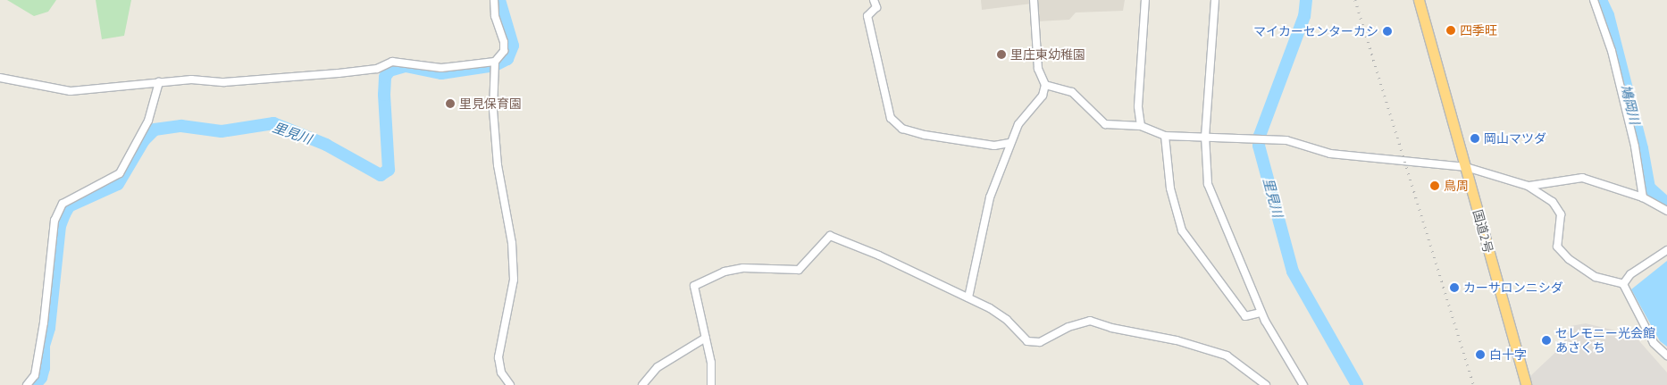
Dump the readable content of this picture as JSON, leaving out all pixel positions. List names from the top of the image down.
{
  "streets": {
    "highway": ["国道2号"]
  },
  "water": ["鳩岡川", "里見川"],
  "places": [
    "四季旺",
    "マイカーセンターカシ",
    "里庄東幼稚園",
    "里見保育園",
    "岡山マツダ",
    "鳥周",
    "カーサロンニシダ",
    "セレモニー光会館 あさくち",
    "白十字"
  ]
}
